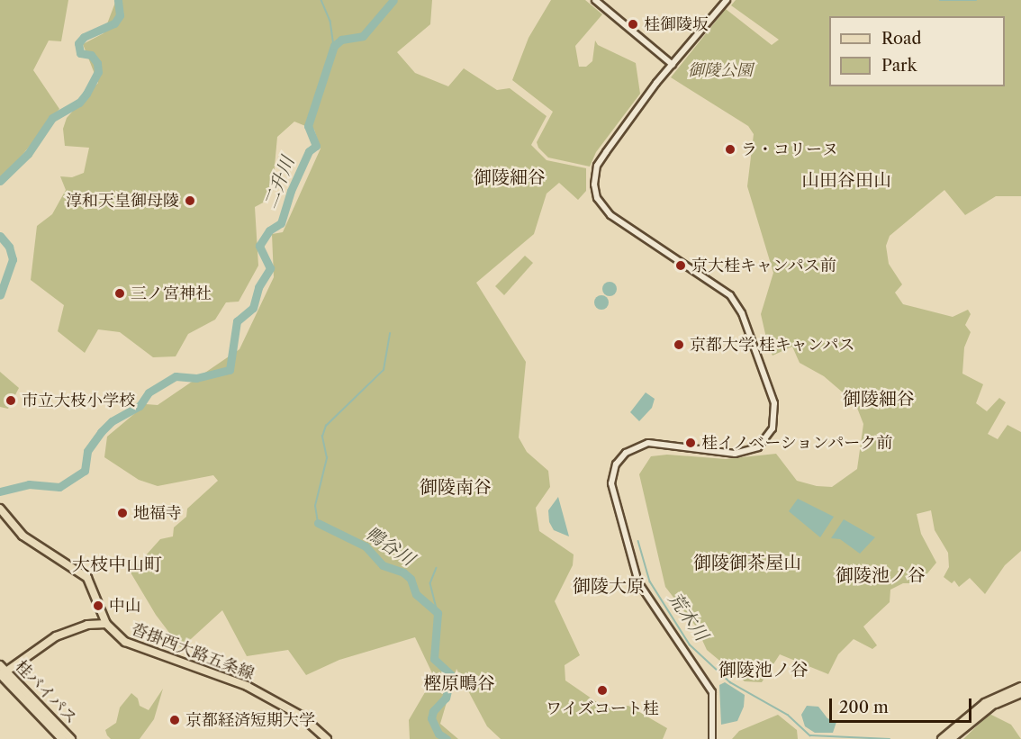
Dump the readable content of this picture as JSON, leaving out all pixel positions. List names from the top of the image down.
{
  "streets": {
    "highway": ["桂バイパス"],
    "main road": ["沓掛西大路五条線"]
  },
  "districts": [
    "御陵細谷",
    "山田谷田山",
    "御陵細谷",
    "御陵南谷",
    "御陵御茶屋山",
    "大枝中山町",
    "御陵池ノ谷",
    "御陵大原",
    "御陵池ノ谷",
    "樫原鴫谷"
  ],
  "water": ["二升川", "鴨谷川", "荒木川"],
  "parks": ["御陵公園"],
  "places": [
    "桂御陵坂",
    "ラ・コリーヌ",
    "淳和天皇御母陵",
    "京大桂キャンパス前",
    "三ノ宮神社",
    "京都大学 桂キャンパス",
    "市立大枝小学校",
    "桂イノベーションパーク前",
    "地福寺",
    "中山",
    "ワイズコート桂",
    "京都経済短期大学"
  ],
  "legend": ["Road", "Park"],
  "scale_bar": "200 m"
}
